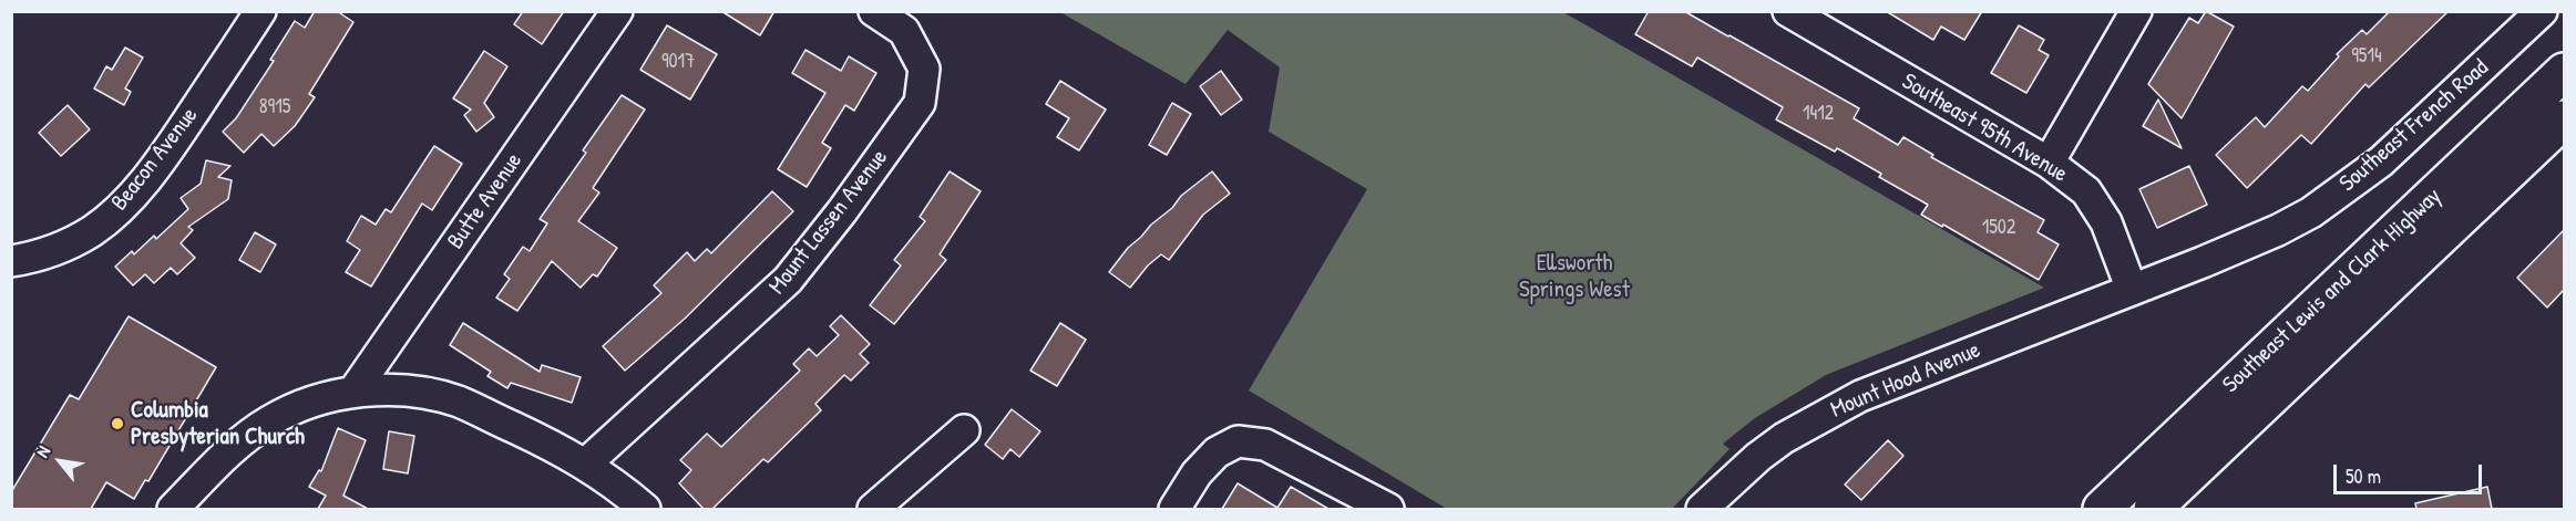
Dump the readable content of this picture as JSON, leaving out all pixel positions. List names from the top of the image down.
{
  "streets": {
    "highway": ["Southeast Lewis and Clark Highway"],
    "street": [
      "Southeast French Road",
      "Southeast 95th Avenue",
      "Beacon Avenue",
      "Butte Avenue",
      "Mount Lassen Avenue",
      "Mount Hood Avenue"
    ]
  },
  "crossings": [
    ["Southeast French Road", "Southeast 95th Avenue"],
    ["Southeast French Road", "Mount Hood Avenue"],
    ["Southeast 95th Avenue", "Mount Hood Avenue"]
  ],
  "parks": ["Ellsworth Springs West"],
  "places": ["Columbia Presbyterian Church"],
  "house_numbers": [
    "9514",
    "9017",
    "8915",
    "1412",
    "1502"
  ],
  "scale_bar": "50 m",
  "north": "top left"
}
